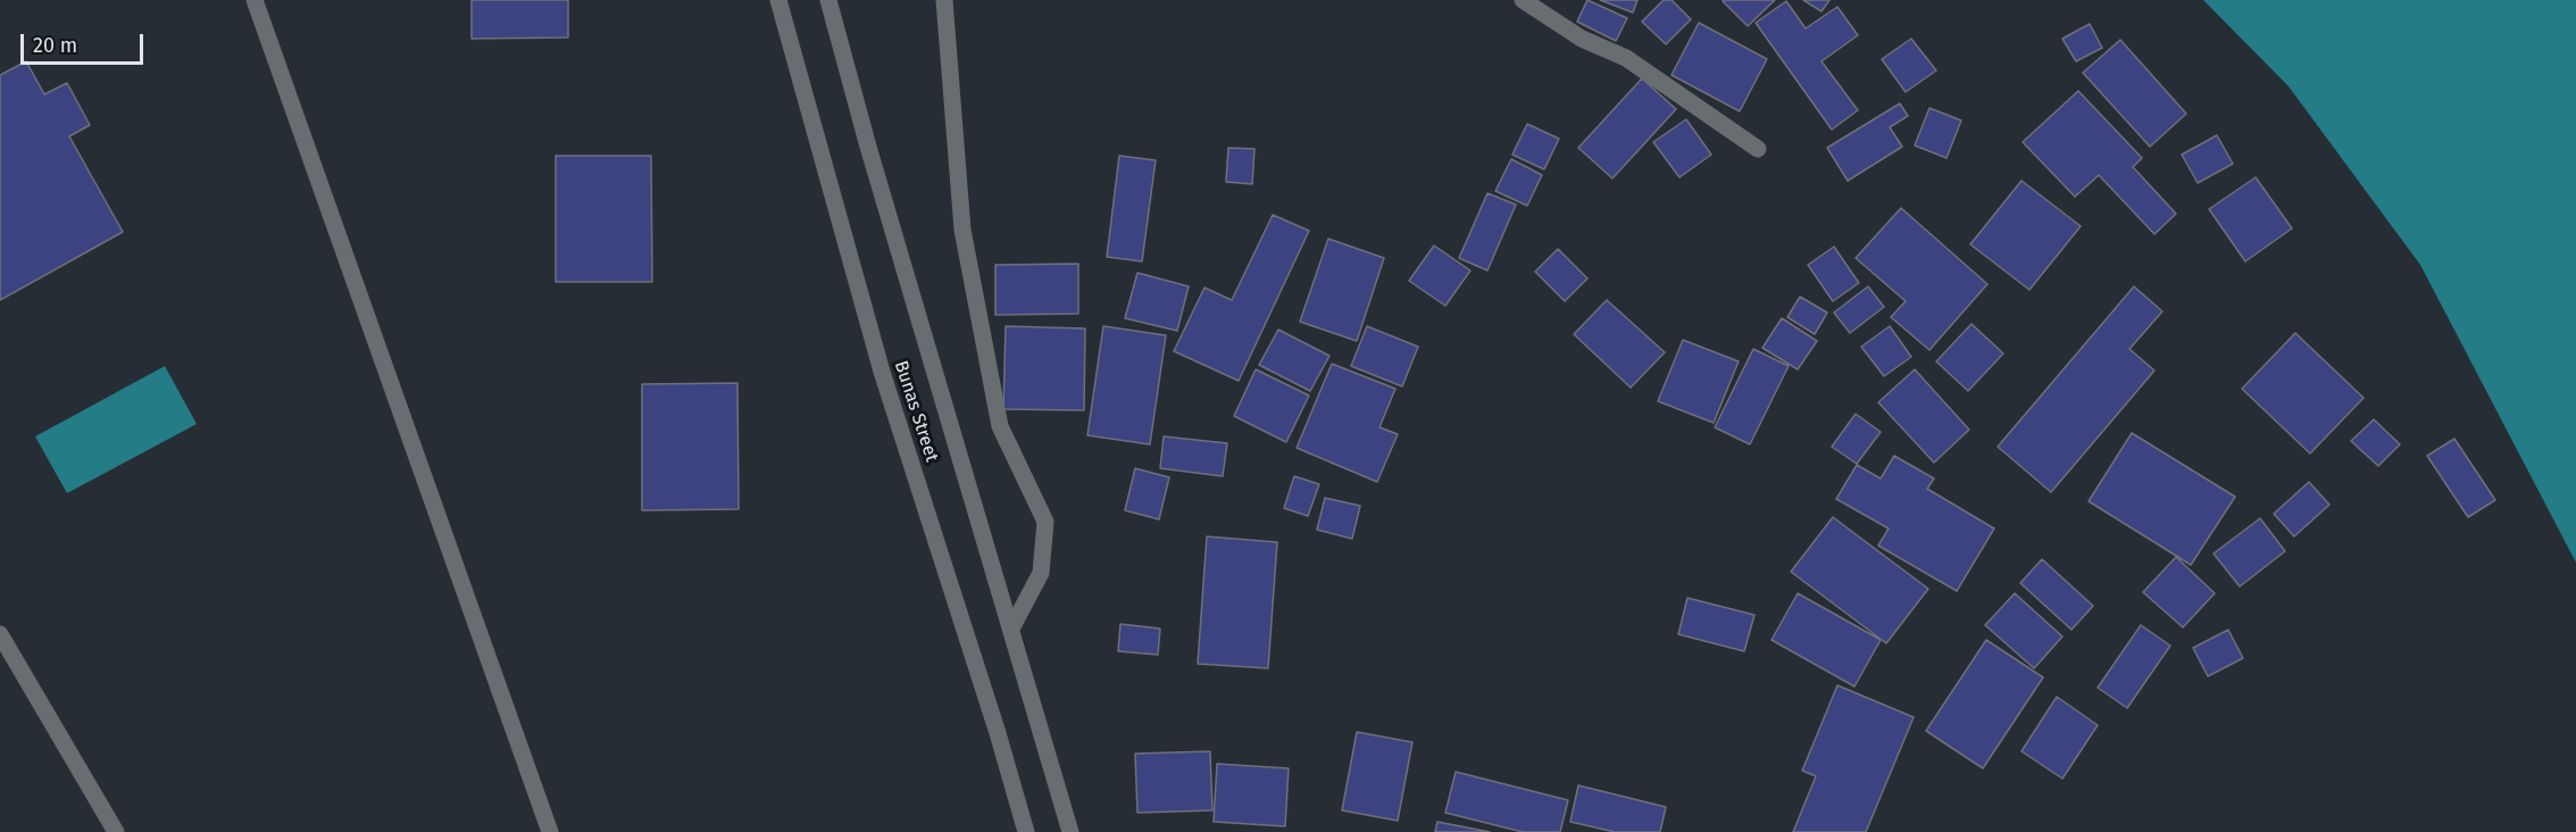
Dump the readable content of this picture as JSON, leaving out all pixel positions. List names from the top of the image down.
{
  "streets": {
    "street": ["Bunas Street"]
  },
  "scale_bar": "20 m"
}
